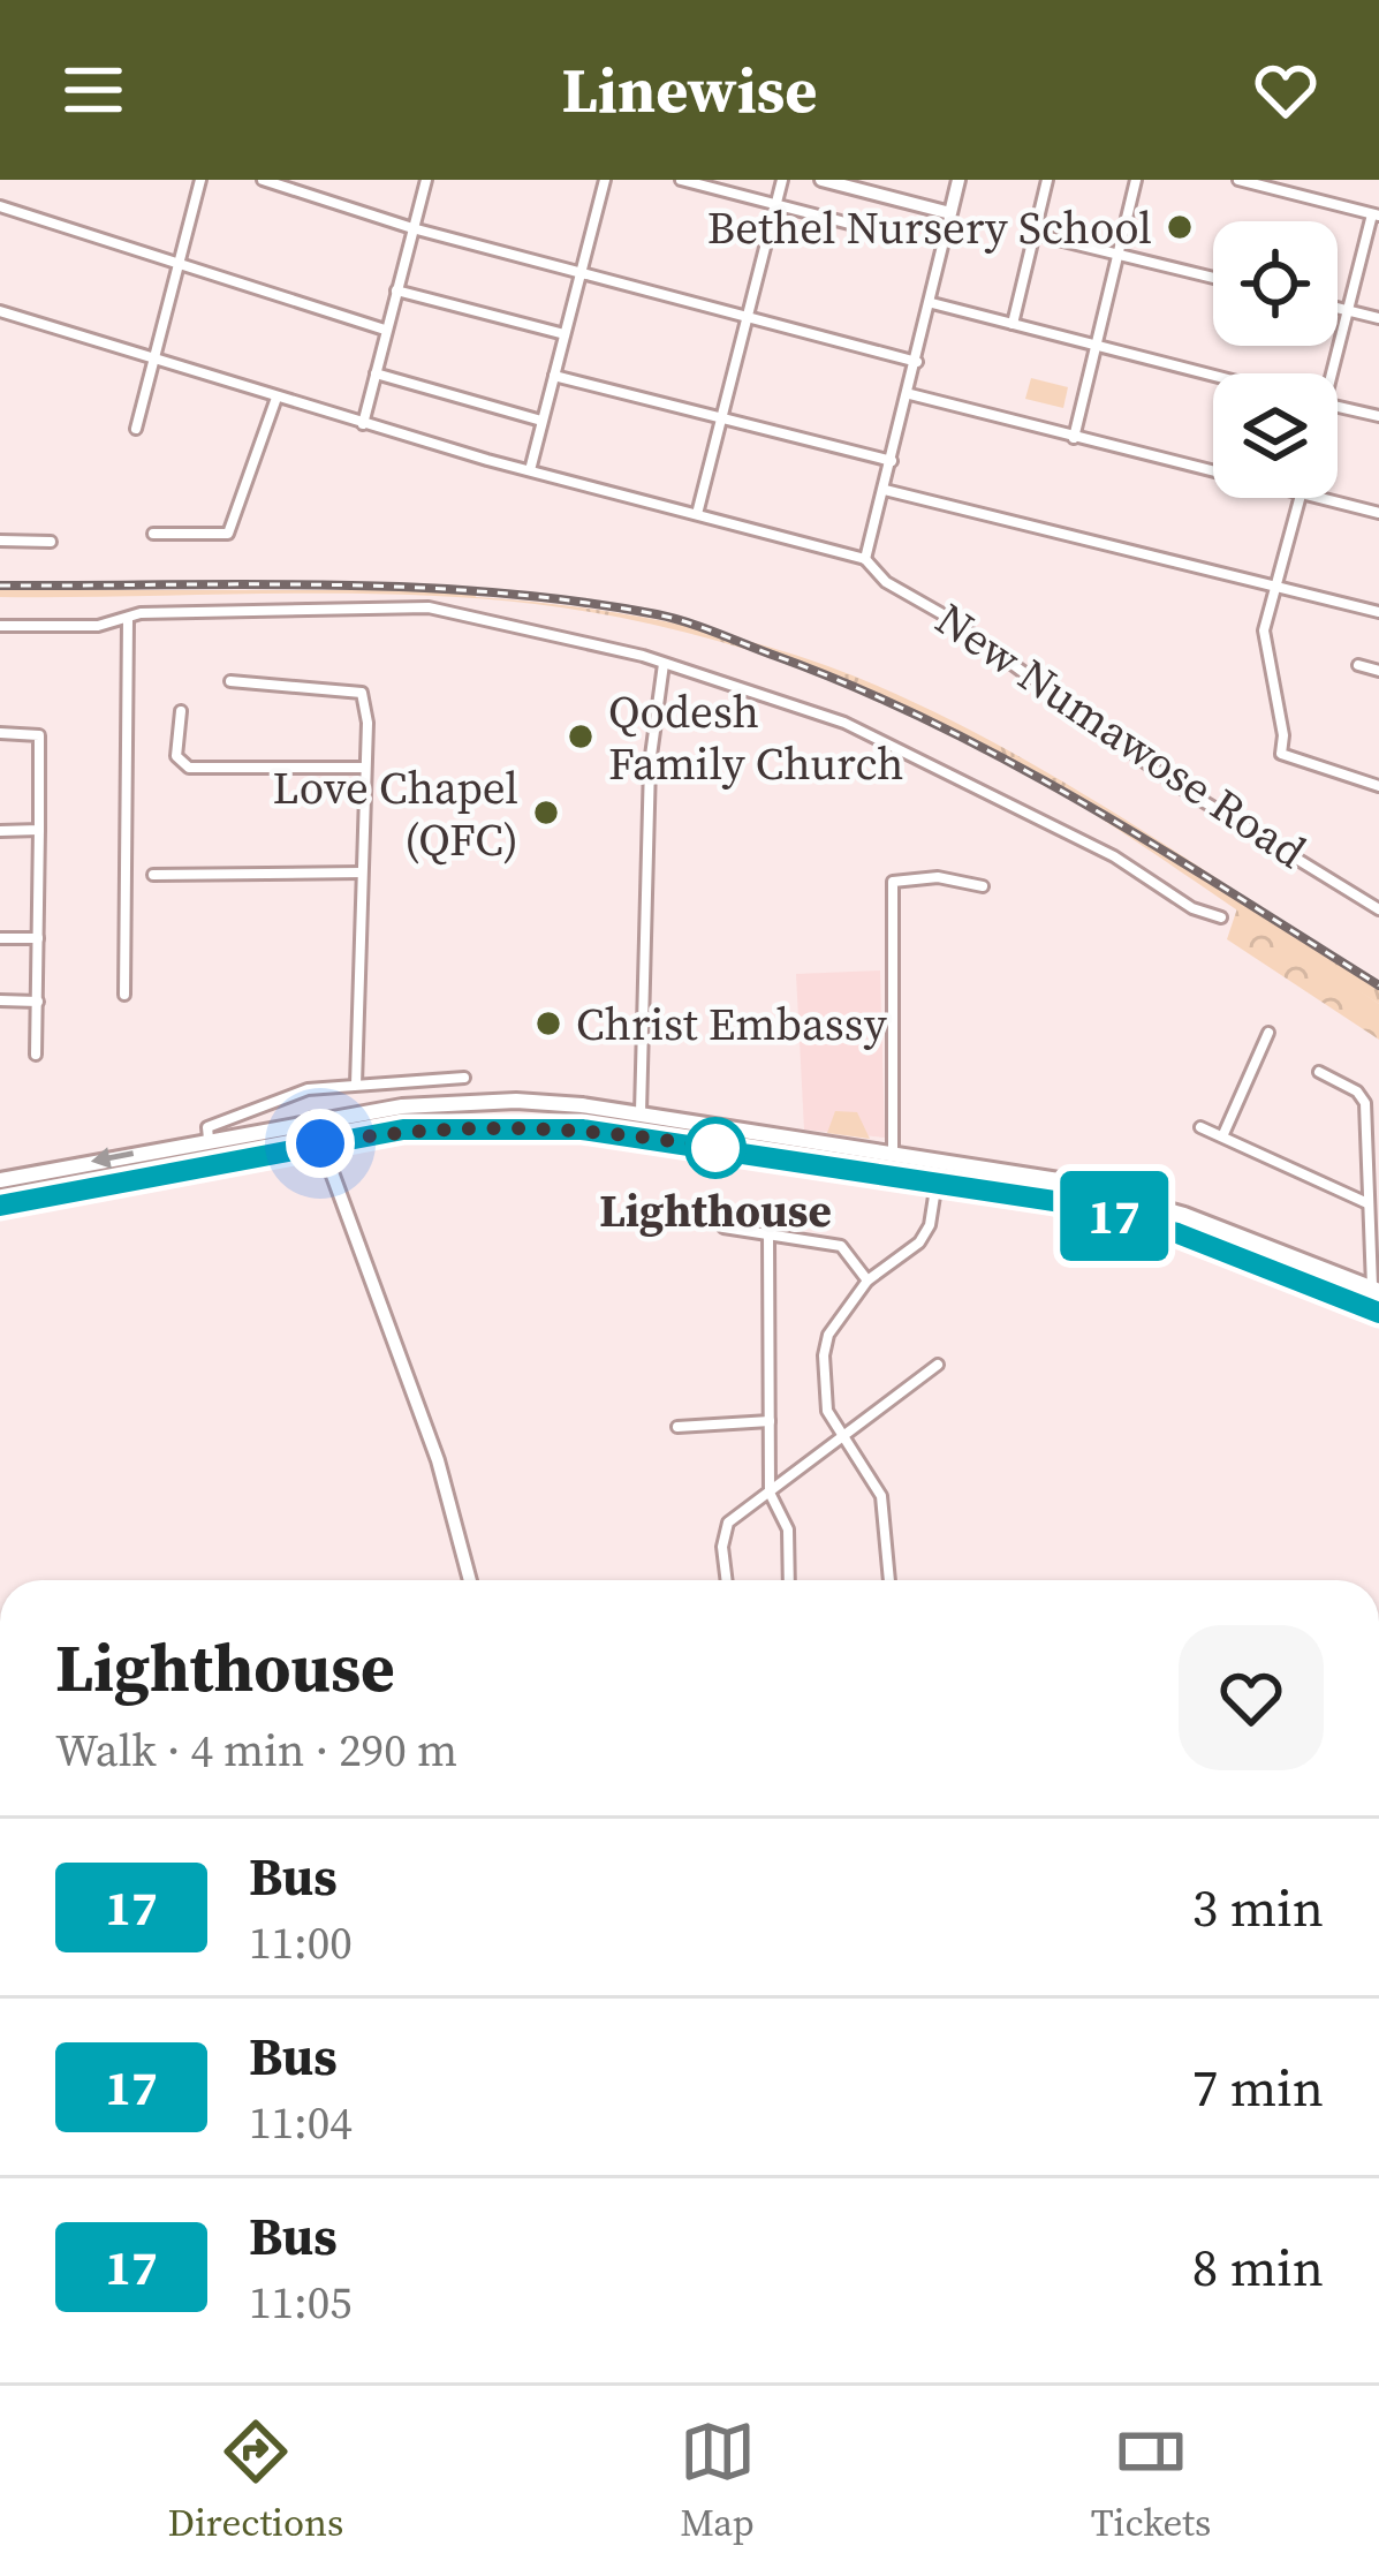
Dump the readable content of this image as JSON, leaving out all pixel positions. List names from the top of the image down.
{
  "streets": {
    "street": ["New Numawose Road"]
  },
  "places": [
    "Bethel Nursery School",
    "Qodesh Family Church",
    "Love Chapel (QFC)",
    "Christ Embassy",
    "Lighthouse"
  ],
  "lines": ["bus line 17"],
  "page": {
    "header": "Linewise",
    "on_map": "17",
    "heading": ["Lighthouse", "Walk · 4 min · 290 m"],
    "list": [
      {
        "mark": "17",
        "name": "Bus",
        "note": "11:00",
        "value": "3 min"
      },
      {
        "mark": "17",
        "name": "Bus",
        "note": "11:04",
        "value": "7 min"
      },
      {
        "mark": "17",
        "name": "Bus",
        "note": "11:05",
        "value": "8 min"
      }
    ],
    "tabs": ["Directions", "Map", "Tickets"]
  }
}
